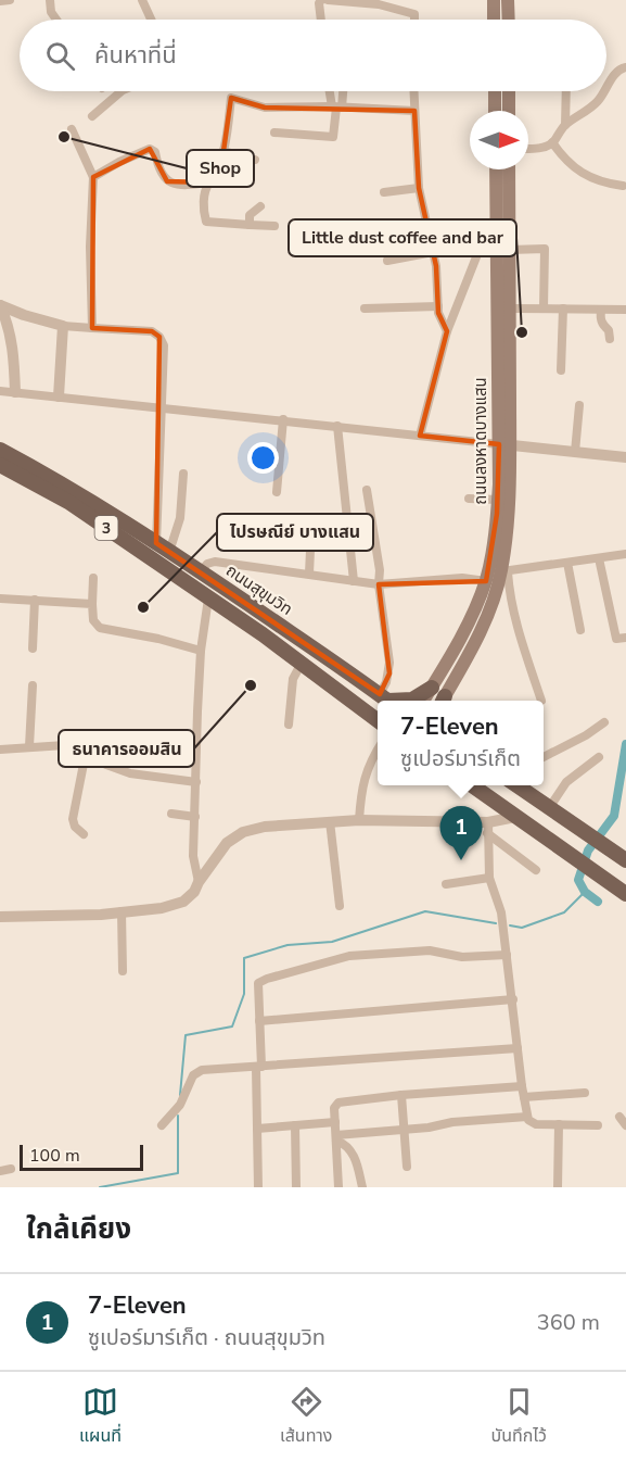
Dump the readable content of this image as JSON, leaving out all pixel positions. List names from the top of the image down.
{
  "streets": {
    "main road": ["ถนนลงหาดบางแสน", "3", "ถนนสุขุมวิท"]
  },
  "places": [
    "Shop",
    "Little dust coffee and bar",
    "ไปรษณีย์ บางแสน",
    "ธนาคารออมสิน"
  ],
  "scale_bar": "100 m",
  "north": "right",
  "page": {
    "search": "ค้นหาที่นี่",
    "popup": ["7-Eleven", "ซูเปอร์มาร์เก็ต"],
    "pins": "1",
    "scale": "100 m",
    "heading": "ใกล้เคียง",
    "list": [
      {
        "mark": "1",
        "name": "7-Eleven",
        "note": "ซูเปอร์มาร์เก็ต · ถนนสุขุมวิท",
        "value": "360 m"
      }
    ],
    "nav": ["แผนที่", "เส้นทาง", "บันทึกไว้"]
  }
}
